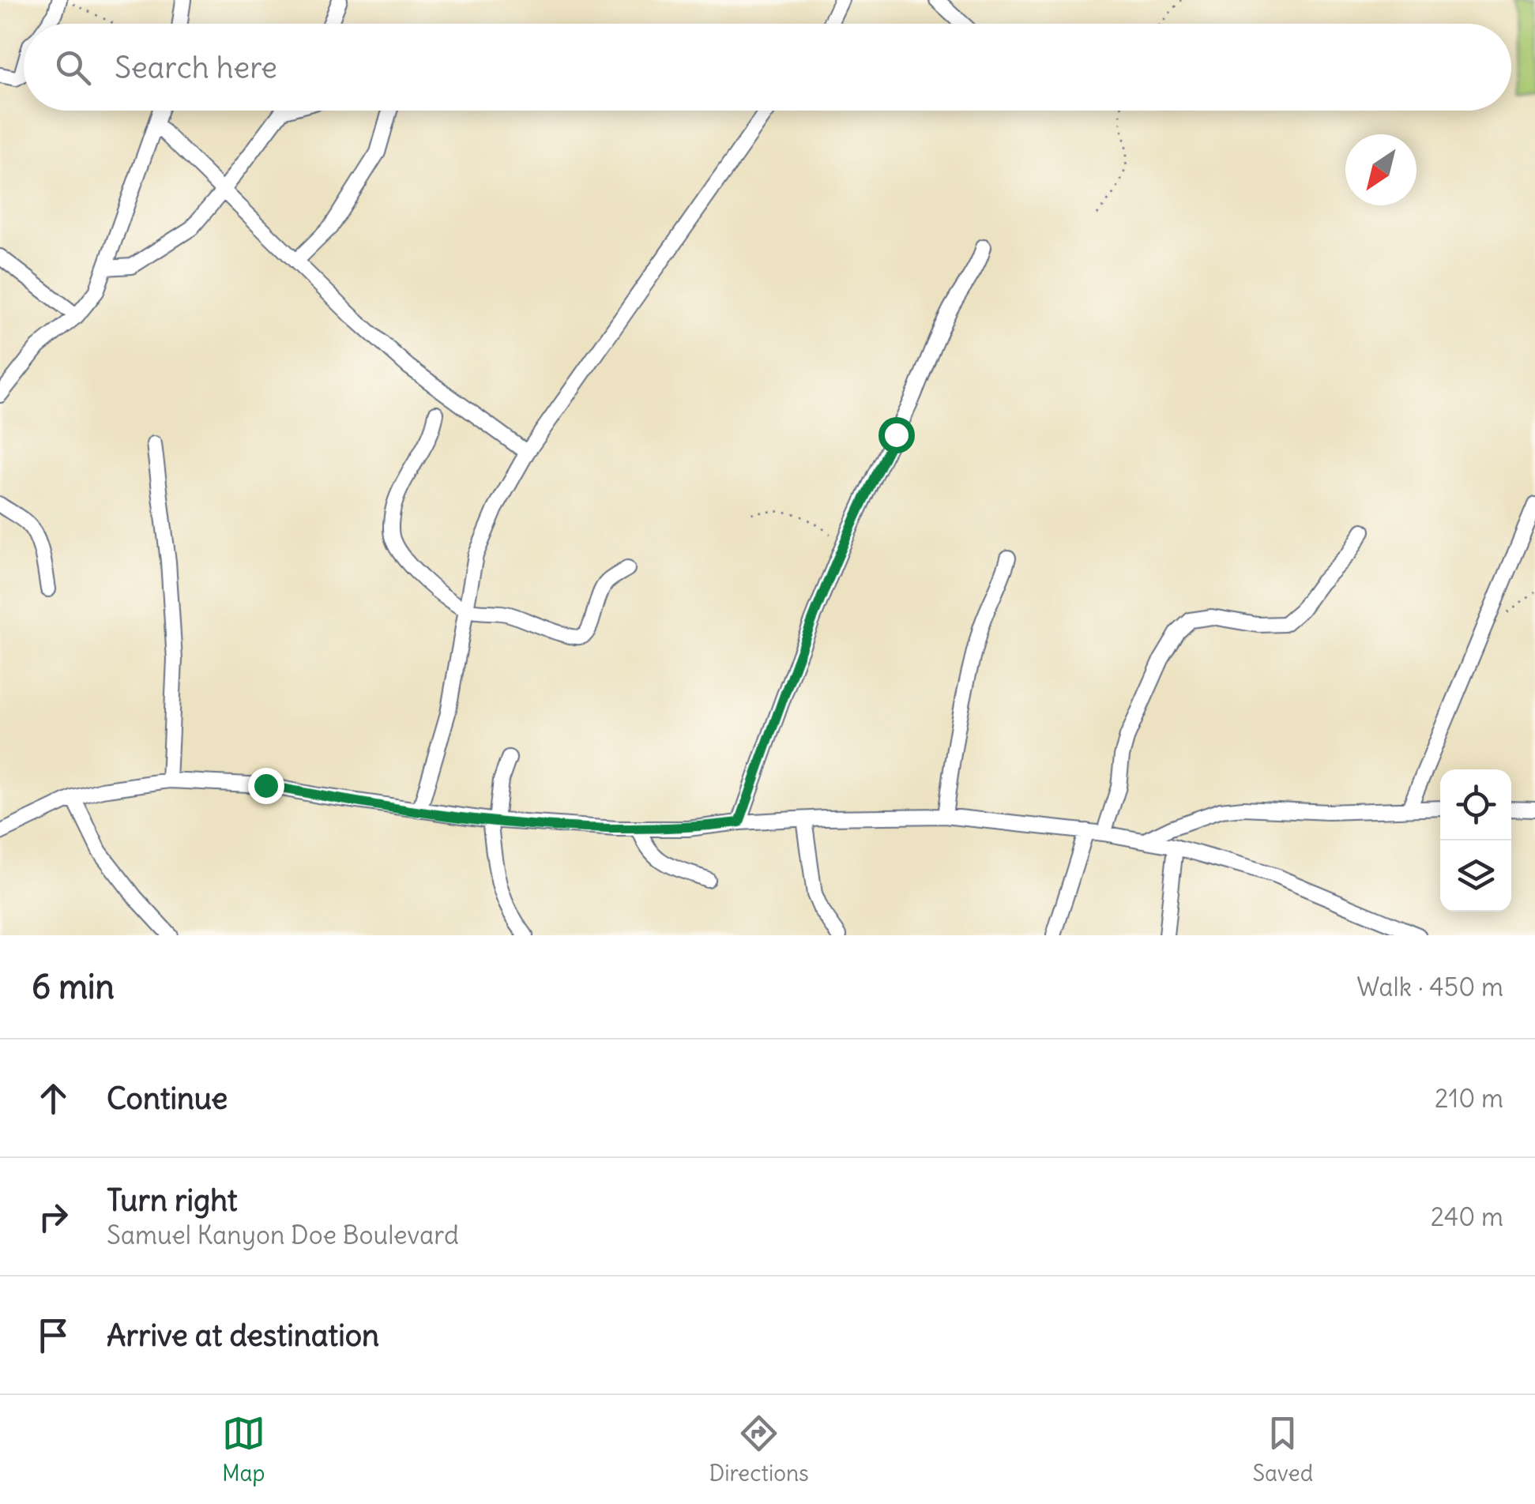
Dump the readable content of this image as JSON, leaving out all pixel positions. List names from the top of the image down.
{
  "north": "bottom left",
  "page": {
    "search": "Search here",
    "heading": ["6 min", "Walk · 450 m"],
    "list": [
      ["Continue", "210 m"],
      ["Turn right", "Samuel Kanyon Doe Boulevard", "240 m"],
      "Arrive at destination"
    ],
    "nav": ["Map", "Directions", "Saved"]
  }
}
